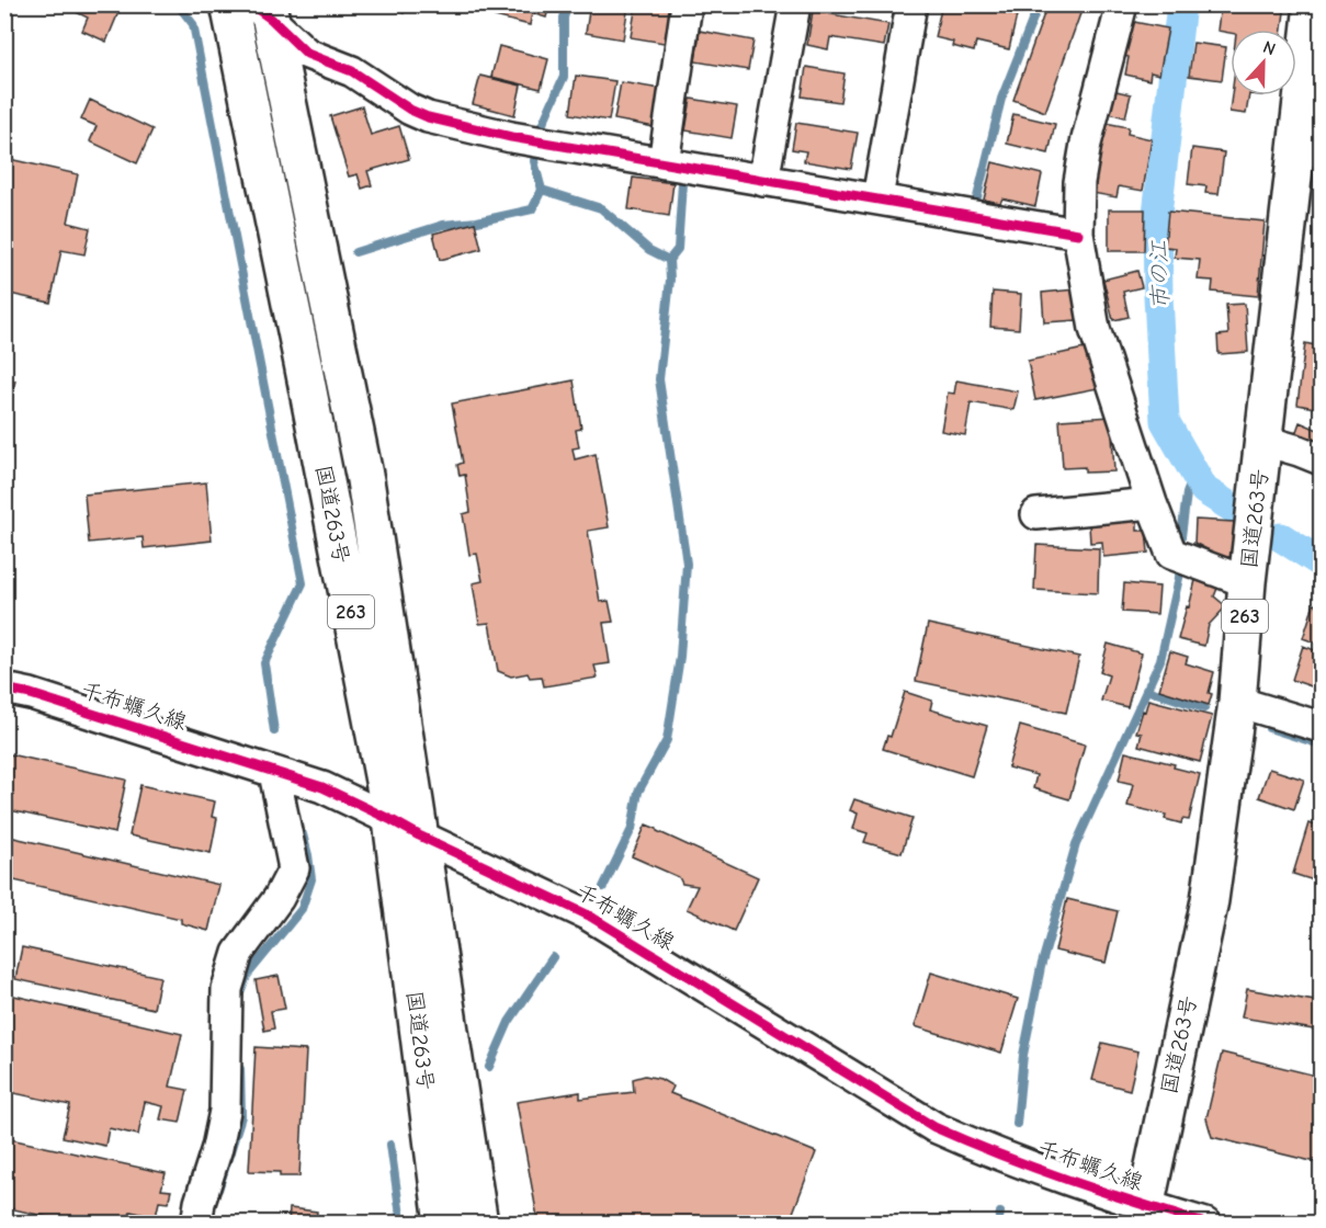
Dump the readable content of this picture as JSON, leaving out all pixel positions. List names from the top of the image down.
{
  "streets": {
    "highway": ["国道263号", "263"],
    "street": ["千布蠣久線"]
  },
  "crossings": [
    ["国道263号", "千布蠣久線"]
  ],
  "water": ["市の江"],
  "north": "top"
}
